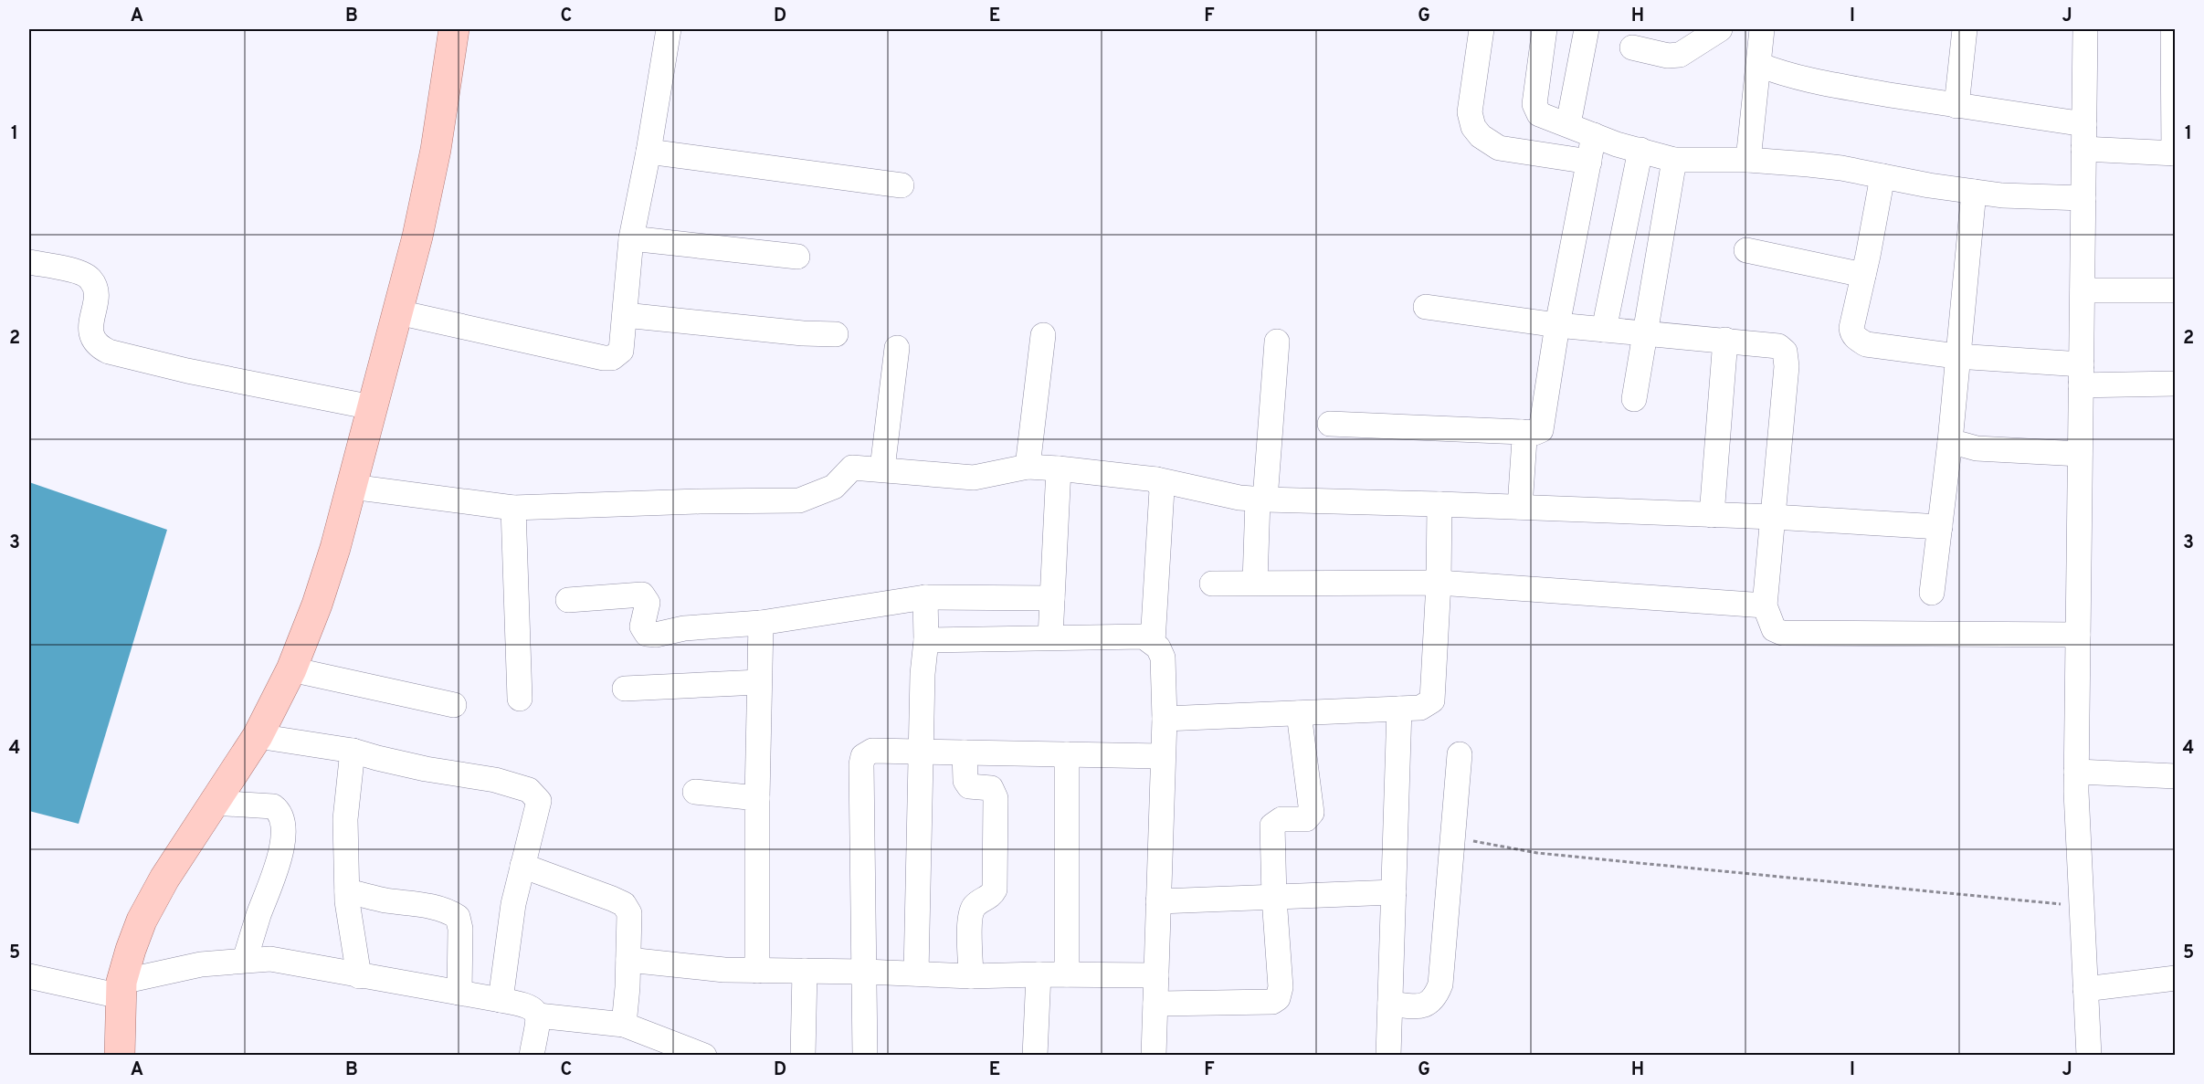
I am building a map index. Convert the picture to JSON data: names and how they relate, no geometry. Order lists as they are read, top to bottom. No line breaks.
{"grid":{"columns":["A","B","C","D","E","F","G","H","I","J"],"rows":["1","2","3","4","5"]}}
